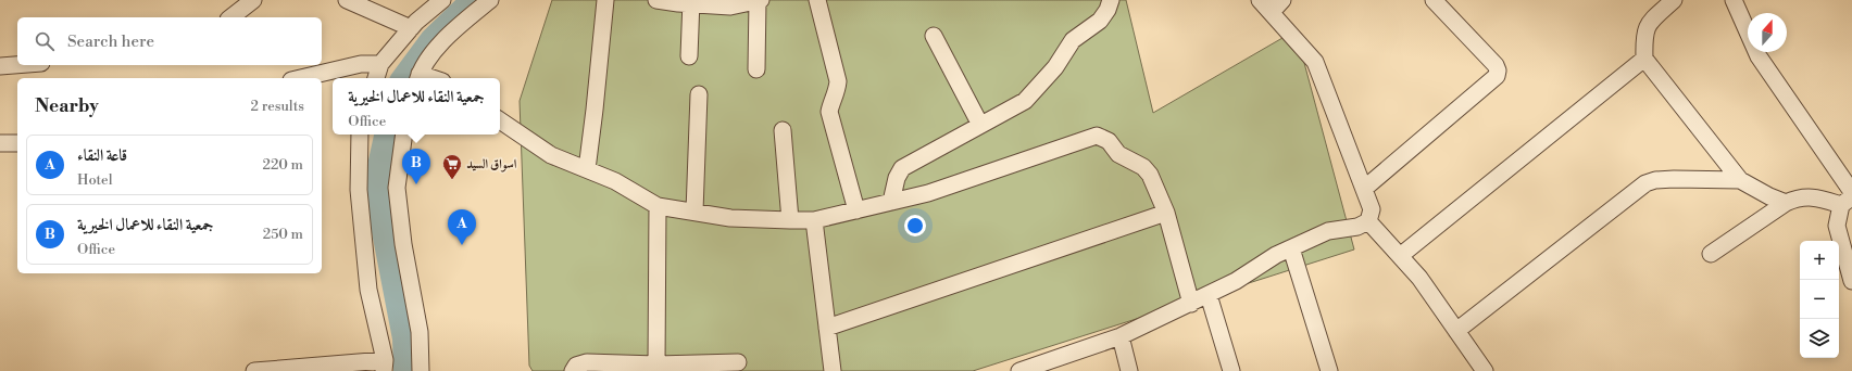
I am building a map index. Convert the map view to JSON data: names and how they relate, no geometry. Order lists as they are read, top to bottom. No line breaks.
{"places":{"supermarket":["اسواق السيد"]},"north":"top","page":{"search":"Search here","popup":["جمعية النقاء للاعمال الخيرية","Office"],"heading":["Nearby","2 results"],"list":[{"mark":"A","name":"قاعة النقاء","note":"Hotel","value":"220 m"},{"mark":"B","name":"جمعية النقاء للاعمال الخيرية","note":"Office","value":"250 m"}],"pins":["B","A"],"map_buttons":["+","−"]}}
